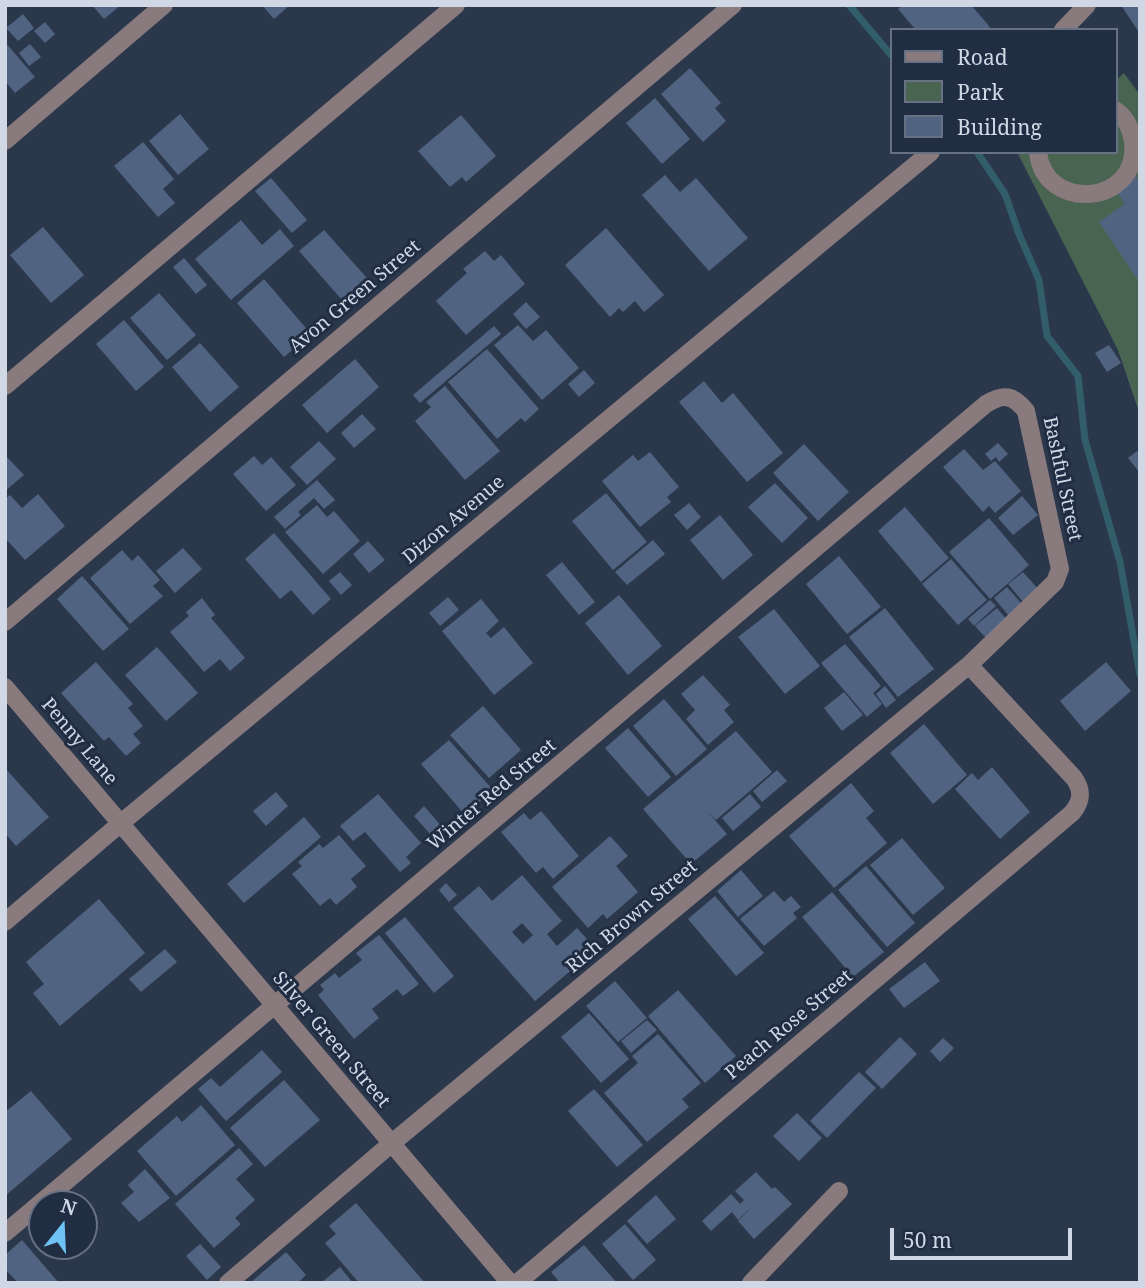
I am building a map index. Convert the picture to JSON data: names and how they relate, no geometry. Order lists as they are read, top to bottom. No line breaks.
{"streets":{"street":["Avon Green Street","Bashful Street","Dizon Avenue","Penny Lane","Winter Red Street","Rich Brown Street","Peach Rose Street","Silver Green Street"]},"crossings":[["Bashful Street","Winter Red Street"],["Bashful Street","Rich Brown Street"],["Dizon Avenue","Penny Lane"],["Dizon Avenue","Silver Green Street"],["Penny Lane","Silver Green Street"],["Winter Red Street","Silver Green Street"],["Rich Brown Street","Peach Rose Street"],["Rich Brown Street","Silver Green Street"]],"legend":["Road","Park","Building"],"scale_bar":"50 m","north":"top"}
